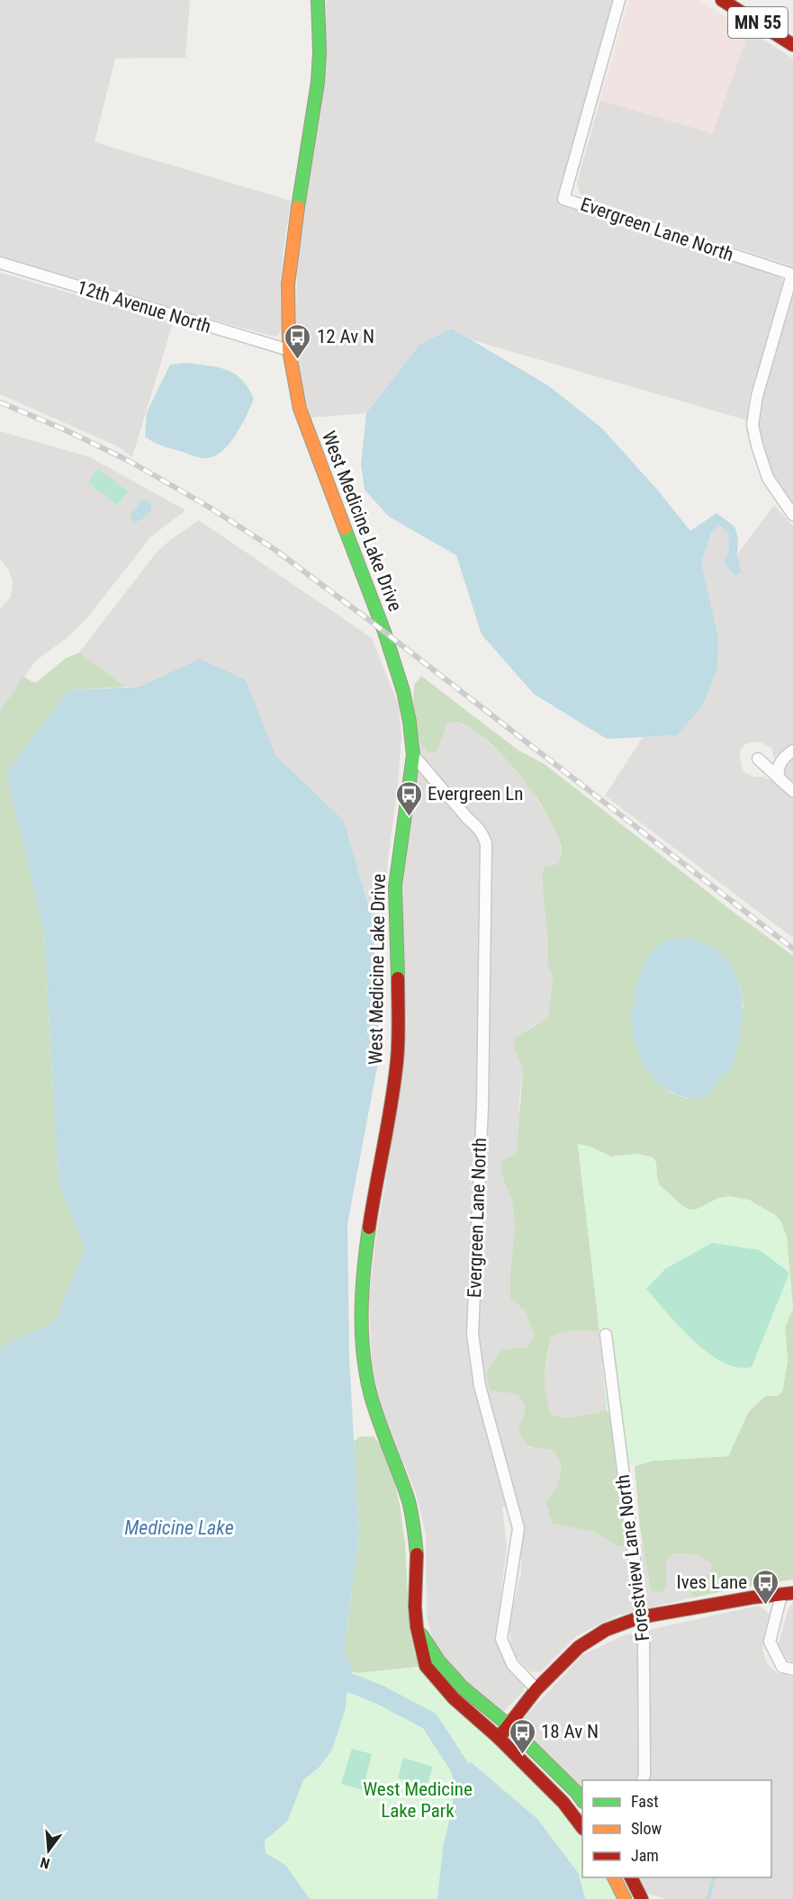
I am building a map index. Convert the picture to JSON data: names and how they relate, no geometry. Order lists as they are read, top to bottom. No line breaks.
{"streets":{"main road":["MN 55","West Medicine Lake Drive"],"street":["Evergreen Lane North","12th Avenue North","Forestview Lane North"]},"crossings":[["Evergreen Lane North","West Medicine Lake Drive"],["12th Avenue North","West Medicine Lake Drive"]],"water":["Medicine Lake"],"parks":["West Medicine Lake Park"],"places":{"bus stop":["12 Av N","Evergreen Ln","Ives Lane","18 Av N"]},"legend":["Fast","Slow","Jam"],"north":"bottom"}
